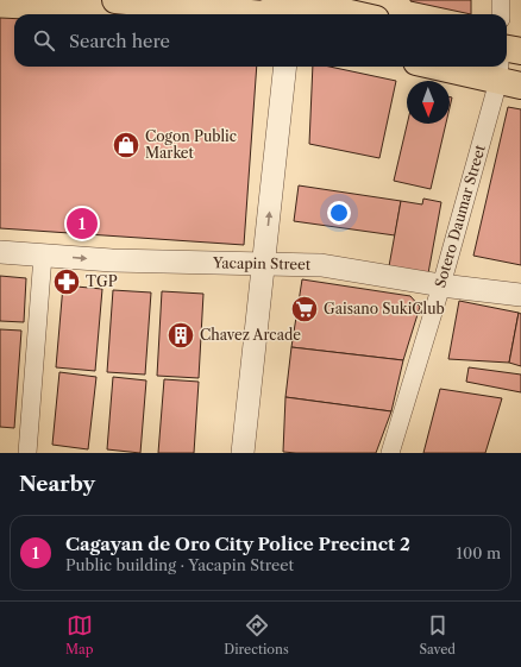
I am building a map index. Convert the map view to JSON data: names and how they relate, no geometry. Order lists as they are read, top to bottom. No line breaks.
{"streets":{"street":["Sotero Daumar Street","Yacapin Street"]},"crossings":[["Sotero Daumar Street","Yacapin Street"]],"one_way":["Yacapin Street"],"places":{"shop":["Cogon Public Market"],"pharmacy":["TGP"],"supermarket":["Gaisano SukiClub"],"building":["Chavez Arcade"]},"north":"bottom","page":{"search":"Search here","pins":"1","heading":"Nearby","list":[{"mark":"1","name":"Cagayan de Oro City Police Precinct 2","note":"Public building · Yacapin Street","value":"100 m"}],"nav":["Map","Directions","Saved"]}}
